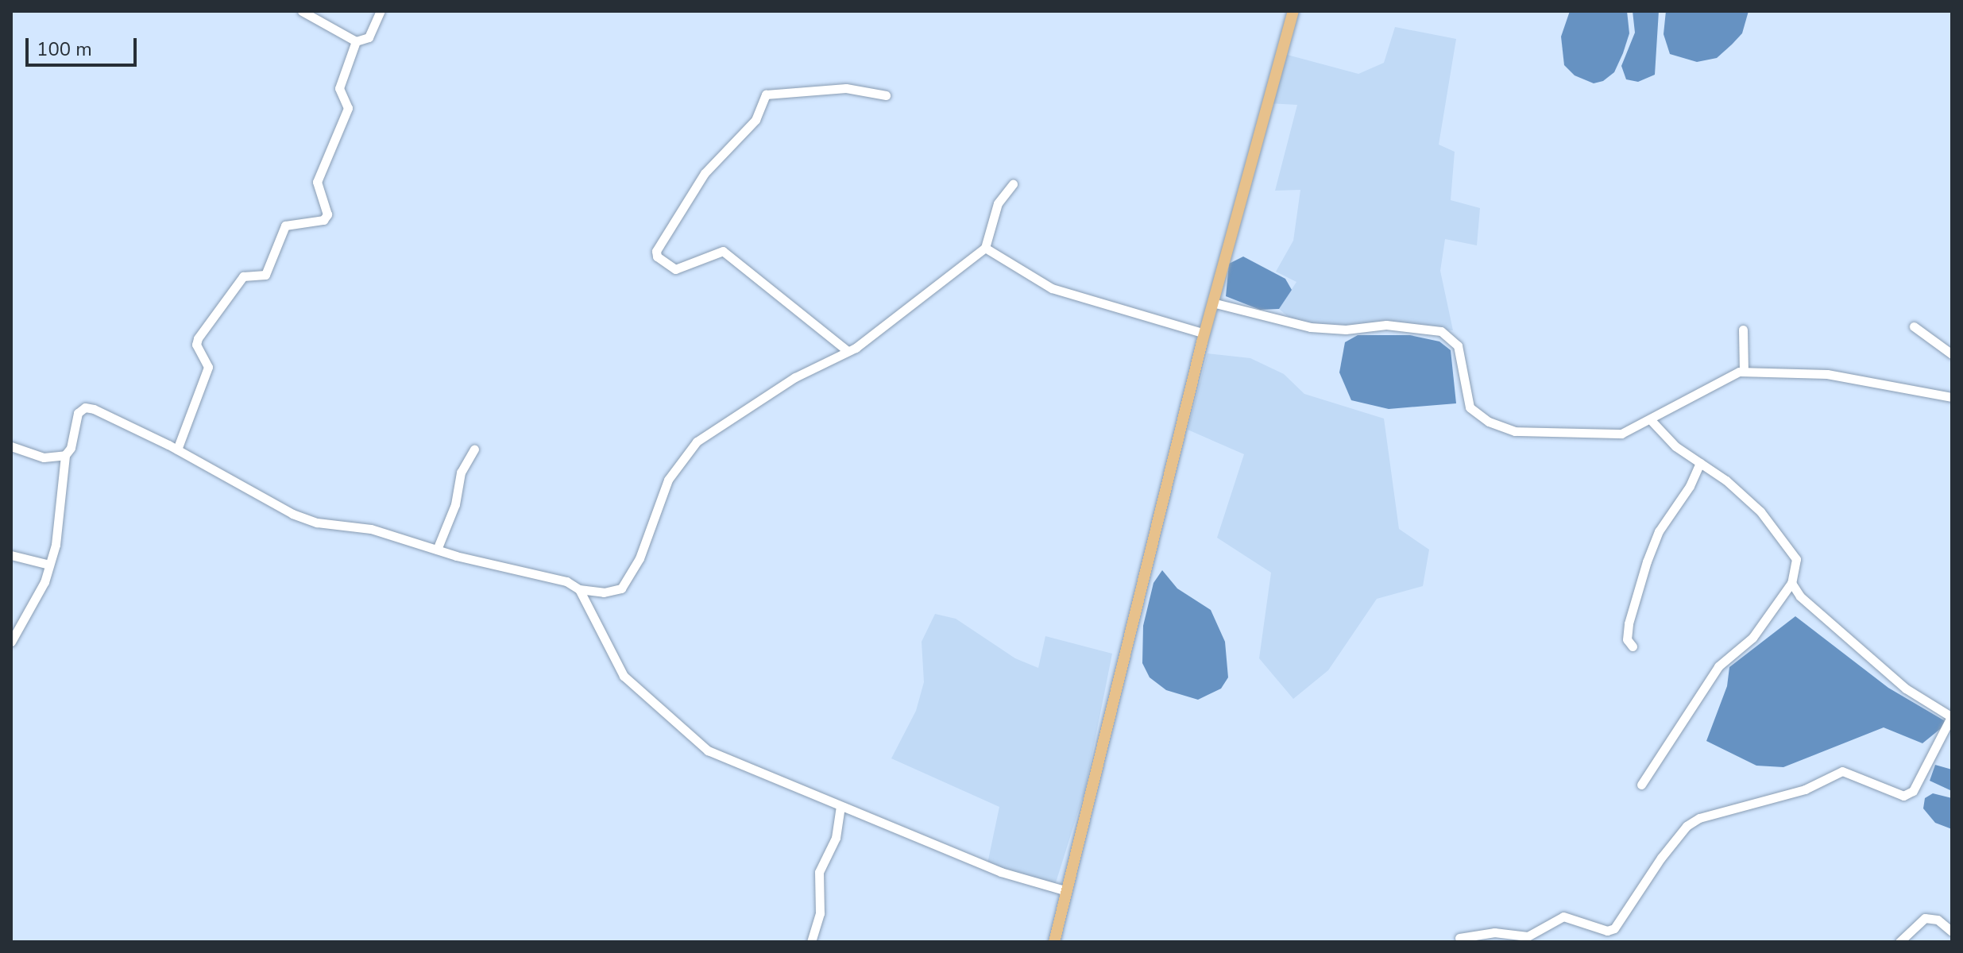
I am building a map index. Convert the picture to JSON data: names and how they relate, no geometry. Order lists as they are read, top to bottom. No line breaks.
{"scale_bar":"100 m"}
